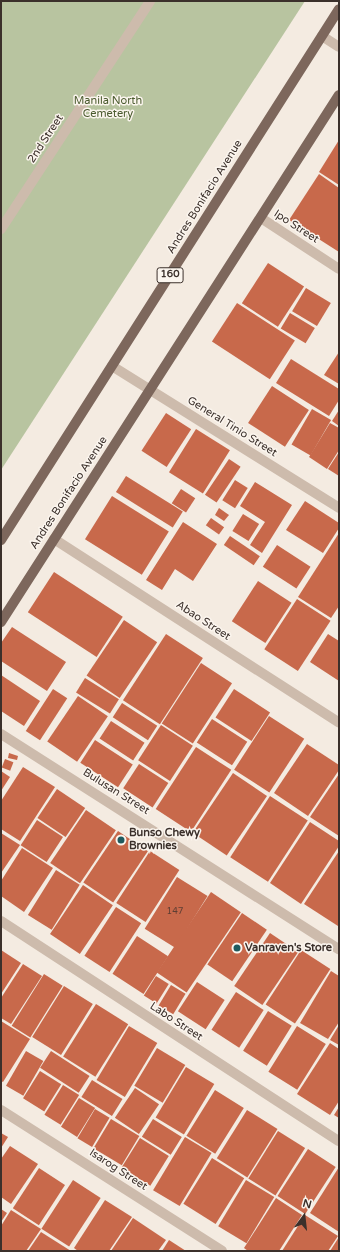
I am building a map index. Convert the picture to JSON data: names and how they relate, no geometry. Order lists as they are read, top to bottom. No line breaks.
{"streets":{"main road":["Andres Bonifacio Avenue","160"],"street":["2nd Street","Ipo Street","General Tinio Street","Abao Street","Bulusan Street","Labo Street","Isarog Street"]},"crossings":[["Andres Bonifacio Avenue","Ipo Street"],["Andres Bonifacio Avenue","General Tinio Street"],["Andres Bonifacio Avenue","Abao Street"]],"parks":["Manila North Cemetery"],"places":["Bunso Chewy Brownies","Vanraven's Store"],"house_numbers":["147"],"north":"top"}
